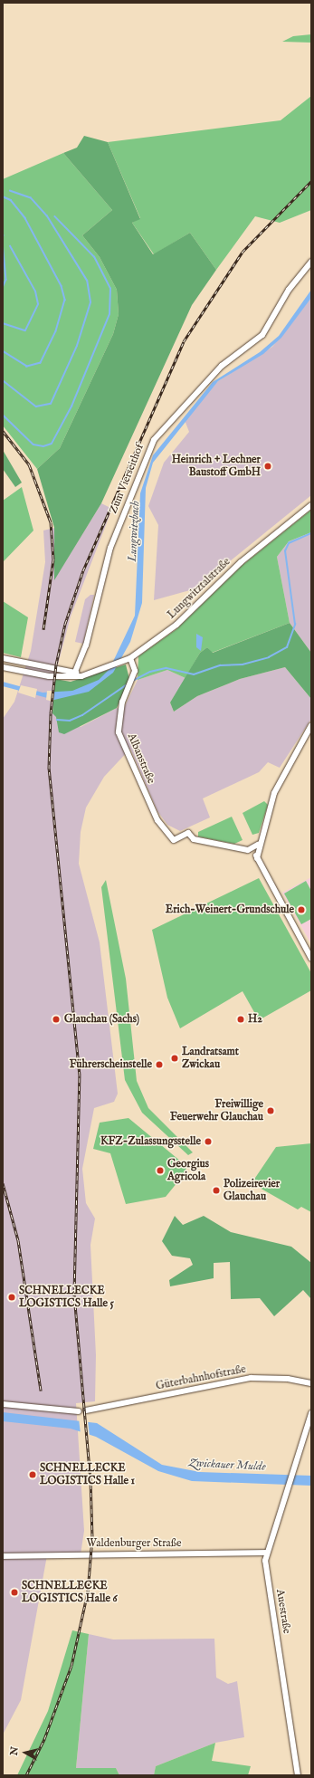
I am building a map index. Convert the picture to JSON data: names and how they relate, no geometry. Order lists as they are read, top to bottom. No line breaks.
{"streets":{"street":["Zum Vierseithof","Lungwitztalstraße","Albanstraße","Güterbahnhofstraße","Waldenburger Straße","Auestraße"]},"crossings":[["Zum Vierseithof","Lungwitztalstraße"],["Lungwitztalstraße","Albanstraße"],["Waldenburger Straße","Auestraße"]],"water":["Lungwitzbach","Zwickauer Mulde"],"places":["Heinrich + Lechner Baustoff GmbH","Erich-Weinert-Grundschule","Glauchau (Sachs)","H2","Landratsamt Zwickau","Führerscheinstelle","Freiwillige Feuerwehr Glauchau","KFZ-Zulassungsstelle","Georgius Agricola","Polizeirevier Glauchau","SCHNELLECKE LOGISTICS Halle 5","SCHNELLECKE LOGISTICS Halle 1","SCHNELLECKE LOGISTICS Halle 6"],"north":"left"}
